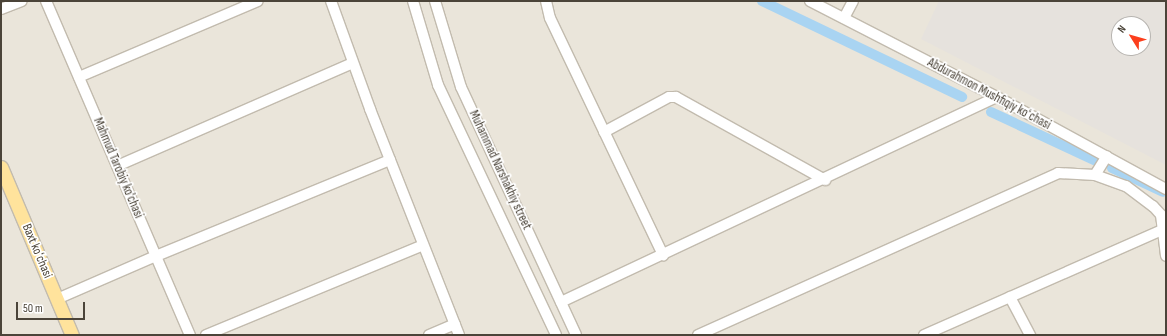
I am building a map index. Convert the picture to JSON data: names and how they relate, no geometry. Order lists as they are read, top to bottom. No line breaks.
{"streets":{"main road":["Baxt koʻchasi"],"street":["Abdurahmon Mushfiqiy koʻchasi","Mahmud Tarobiy ko'chasi","Muhammad Narshakhiy street"]},"scale_bar":"50 m","north":"top left"}
